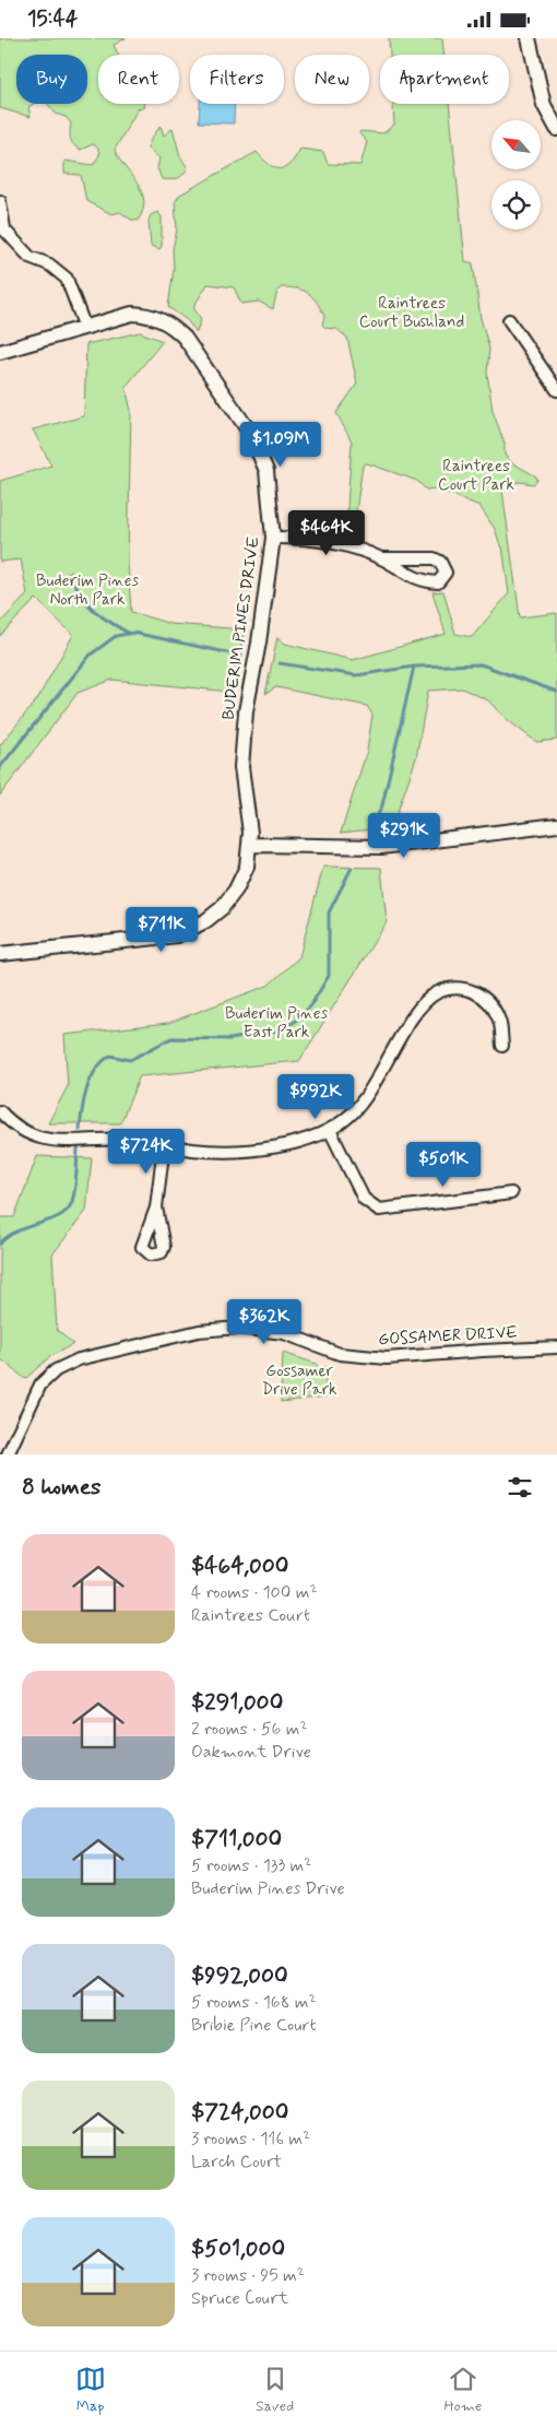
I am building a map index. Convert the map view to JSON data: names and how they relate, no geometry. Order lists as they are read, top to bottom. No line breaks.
{"streets":{"street":["BUDERIM PINES DRIVE","GOSSAMER DRIVE"]},"parks":["Raintrees Court Bushland","Raintrees Court Park","Buderim Pines North Park","Buderim Pines East Park","Gossamer Drive Park"],"north":"top left","page":{"status":"15:44","chip":["Buy","Rent","Filters","New","Apartment"],"price":["$1.09M","$464K","$291K","$711K","$992K","$724K","$501K","$362K"],"heading":"8 homes","list":[{"name":"$464,000","note":"4 rooms · 100 m² · Raintrees Court"},{"name":"$291,000","note":"2 rooms · 56 m² · Oakmont Drive"},{"name":"$711,000","note":"5 rooms · 133 m² · Buderim Pines Drive"},{"name":"$992,000","note":"5 rooms · 168 m² · Bribie Pine Court"},{"name":"$724,000","note":"3 rooms · 116 m² · Larch Court"},{"name":"$501,000","note":"3 rooms · 95 m² · Spruce Court"}],"tabs":["Map","Saved","Home"]}}
